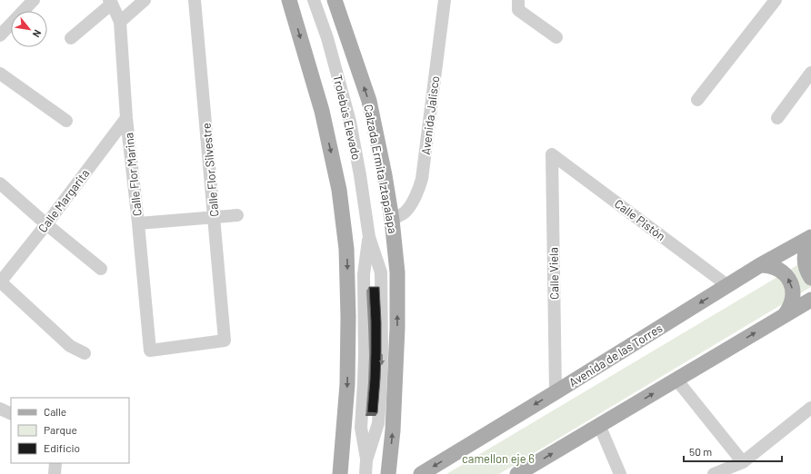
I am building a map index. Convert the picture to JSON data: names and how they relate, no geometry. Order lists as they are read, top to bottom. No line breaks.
{"streets":{"main road":["Calzada Ermita Iztapalapa","Avenida de las Torres"],"street":["Avenida Jalisco","Trolebús Elevado","Calle Flor Silvestre","Calle Flor Marina","Calle Margarita","Calle Pistón","Calle Viela"]},"crossings":[["Avenida Jalisco","Calzada Ermita Iztapalapa"],["Calle Flor Silvestre","Calle Flor Marina"],["Calle Flor Marina","Calle Margarita"],["Calle Pistón","Calle Viela"],["Calle Pistón","Avenida de las Torres"],["Calle Viela","Avenida de las Torres"]],"parks":["camellon eje 6"],"legend":["Calle","Parque","Edificio"],"scale_bar":"50 m","north":"bottom right"}
